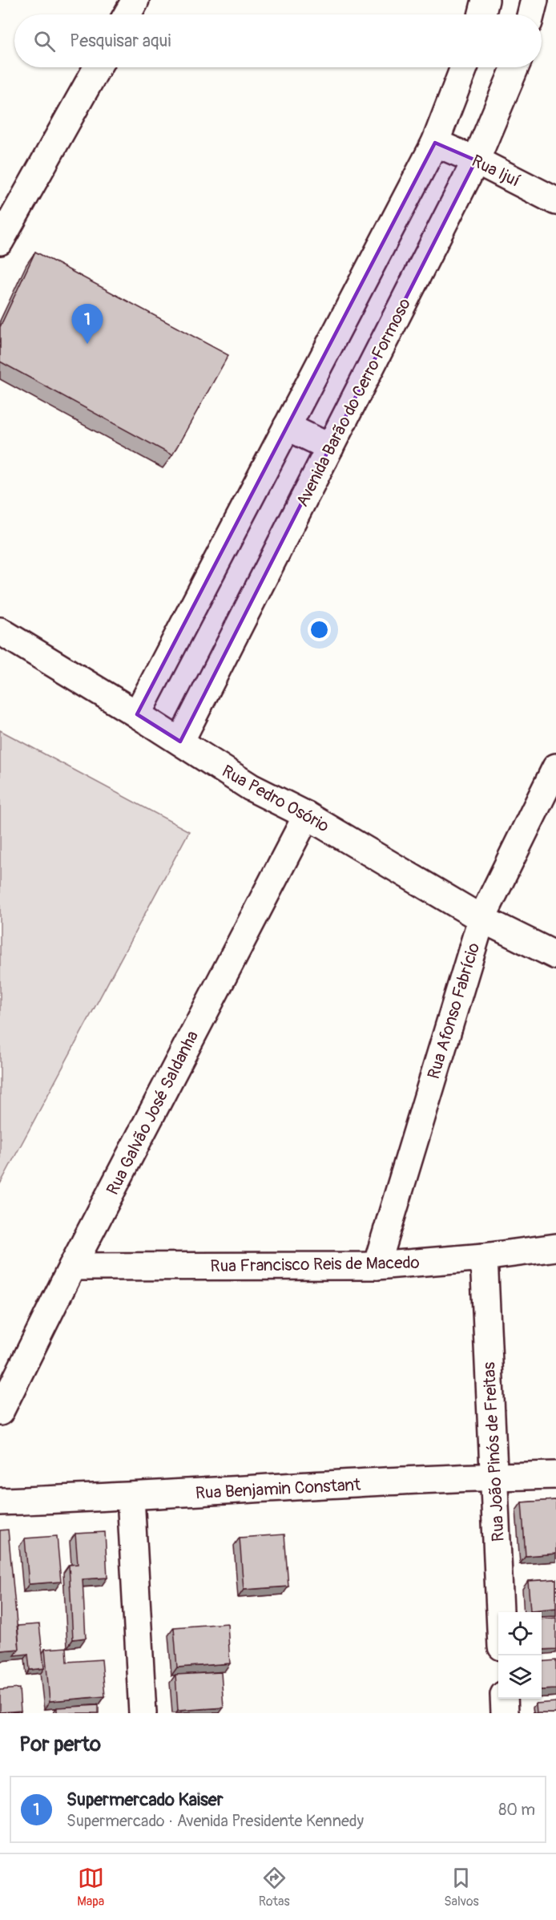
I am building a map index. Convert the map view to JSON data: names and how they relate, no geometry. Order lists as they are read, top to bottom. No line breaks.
{"streets":{"street":["Rua Ijuí","Avenida Barão do Cerro Formoso","Rua Pedro Osório","Rua Afonso Fabrício","Rua Galvão José Saldanha","Rua Francisco Reis de Macedo","Rua João Pinós de Freitas","Rua Benjamin Constant"]},"crossings":[["Rua Ijuí","Avenida Barão do Cerro Formoso"],["Avenida Barão do Cerro Formoso","Rua Pedro Osório"],["Rua Pedro Osório","Rua Afonso Fabrício"],["Rua Pedro Osório","Rua Galvão José Saldanha"],["Rua Afonso Fabrício","Rua Francisco Reis de Macedo"],["Rua Galvão José Saldanha","Rua Francisco Reis de Macedo"],["Rua Francisco Reis de Macedo","Rua João Pinós de Freitas"],["Rua João Pinós de Freitas","Rua Benjamin Constant"]],"page":{"search":"Pesquisar aqui","pins":"1","heading":"Por perto","list":[{"mark":"1","name":"Supermercado Kaiser","note":"Supermercado · Avenida Presidente Kennedy","value":"80 m"}],"nav":["Mapa","Rotas","Salvos"]}}
